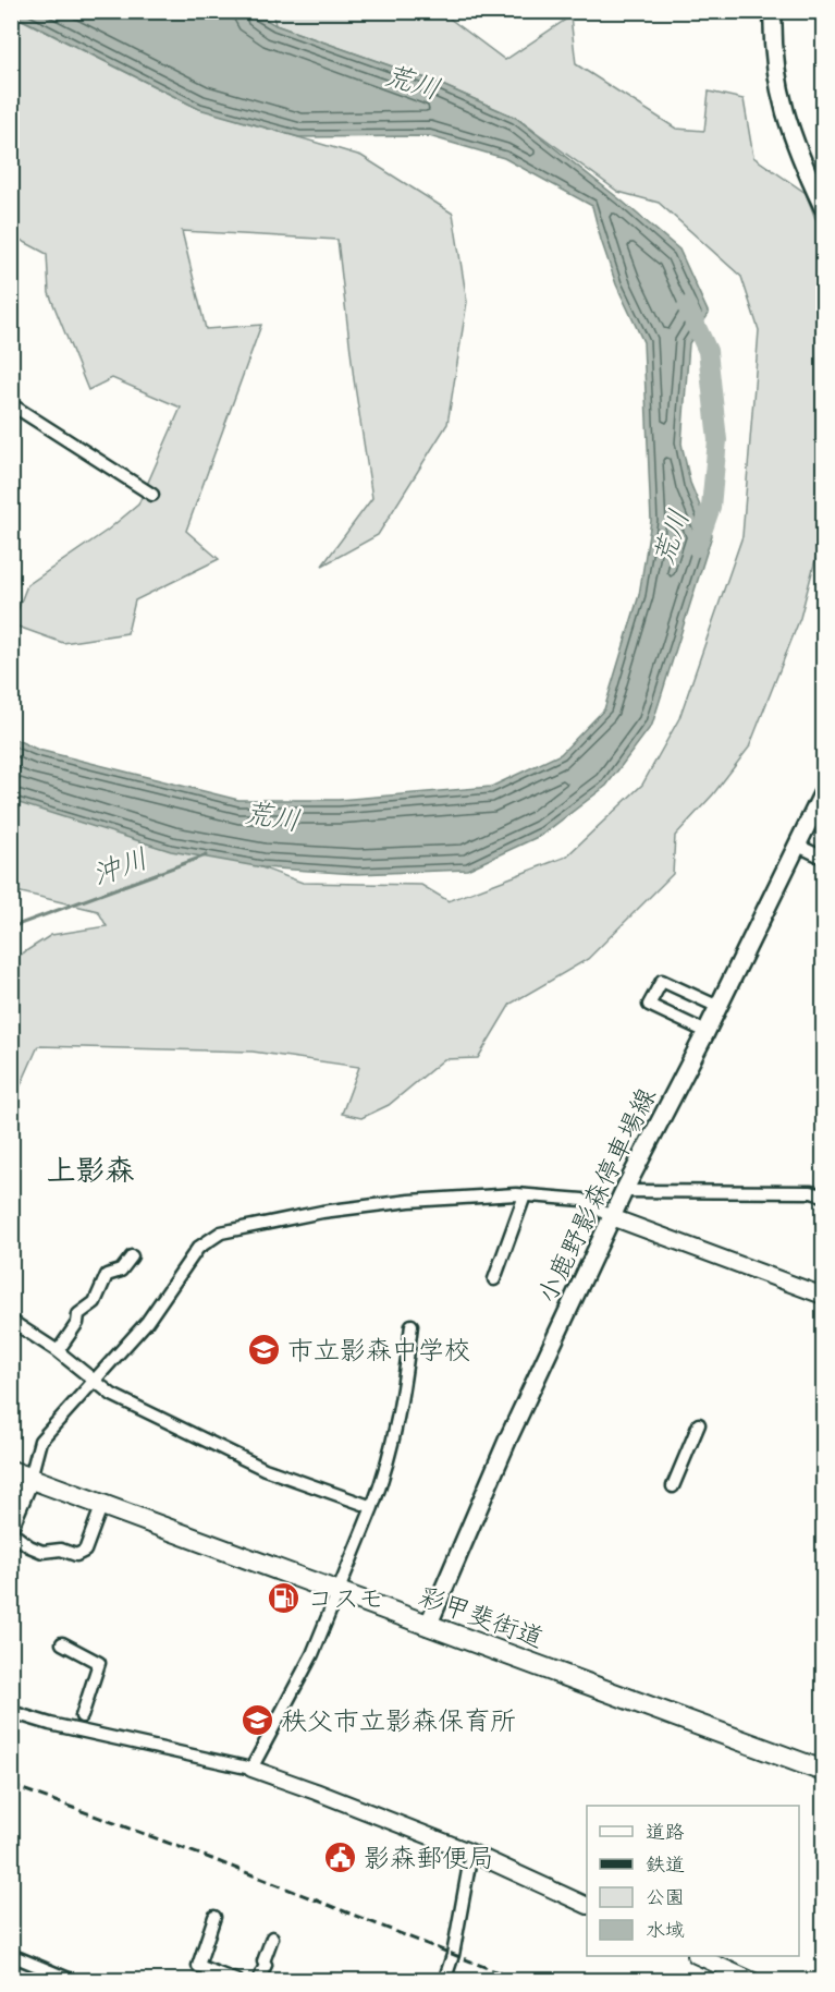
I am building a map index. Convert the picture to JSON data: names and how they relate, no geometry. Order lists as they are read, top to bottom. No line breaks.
{"streets":{"highway":["彩甲斐街道"],"main road":["小鹿野影森停車場線"]},"crossings":[["小鹿野影森停車場線","彩甲斐街道"]],"districts":["上影森"],"water":["荒川","沖川"],"places":{"school or university":["市立影森中学校","秩父市立影森保育所"],"fuel station":["コスモ"],"public building":["影森郵便局"]},"legend":["道路","鉄道","公園","水域"]}
